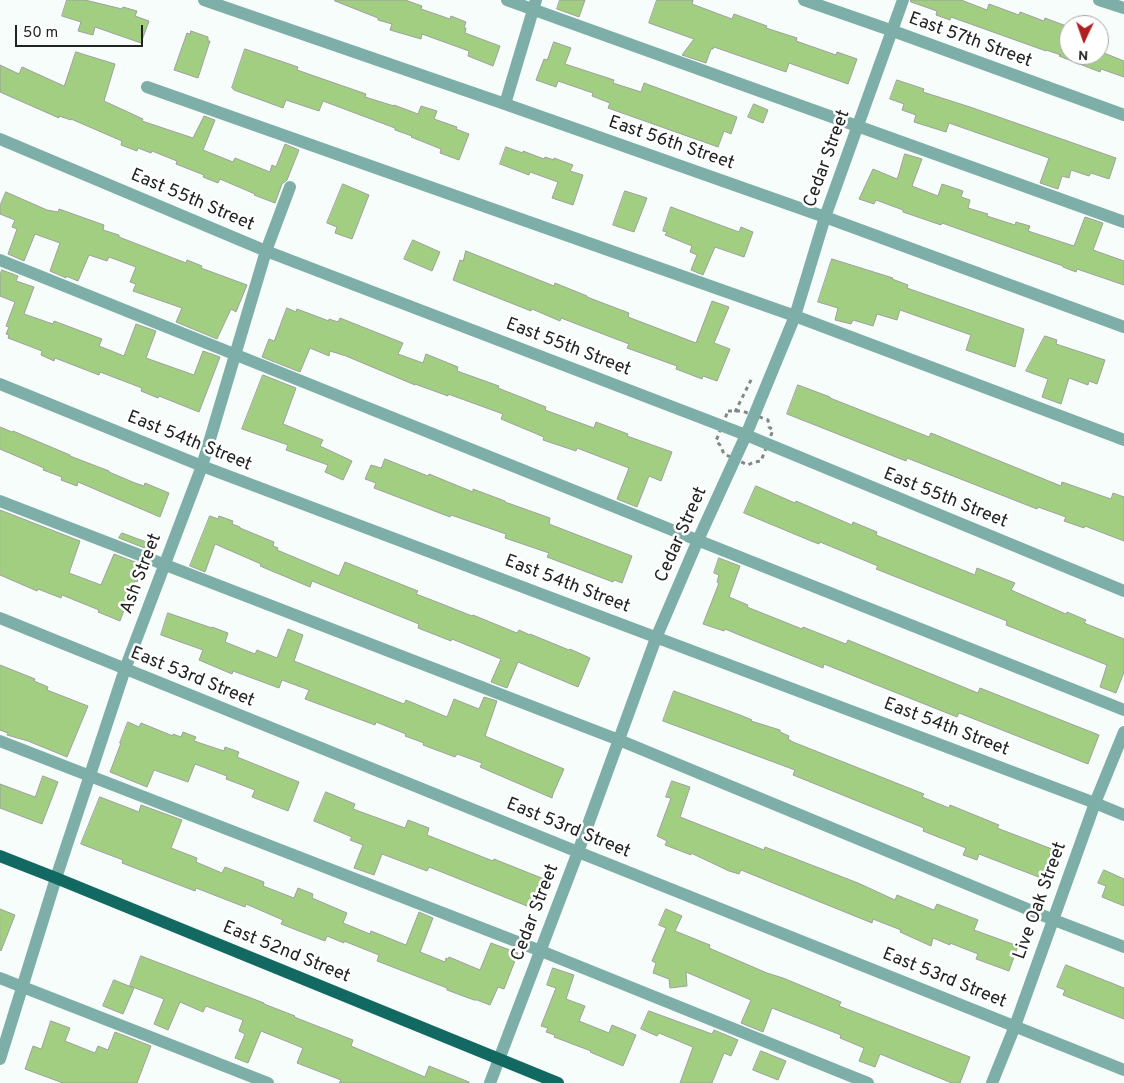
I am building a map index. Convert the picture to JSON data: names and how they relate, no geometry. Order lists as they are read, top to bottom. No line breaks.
{"streets":{"main road":["East 52nd Street"],"street":["East 57th Street","East 56th Street","Cedar Street","East 55th Street","East 54th Street","Ash Street","East 53rd Street","Live Oak Street"]},"crossings":[["East 57th Street","Cedar Street"],["East 56th Street","Cedar Street"],["Cedar Street","East 55th Street"],["Cedar Street","East 54th Street"],["Cedar Street","East 53rd Street"],["Cedar Street","East 52nd Street"],["East 55th Street","Ash Street"],["East 54th Street","Ash Street"],["East 54th Street","Live Oak Street"],["Ash Street","East 53rd Street"],["Ash Street","East 52nd Street"],["East 53rd Street","Live Oak Street"]],"scale_bar":"50 m","north":"bottom"}
